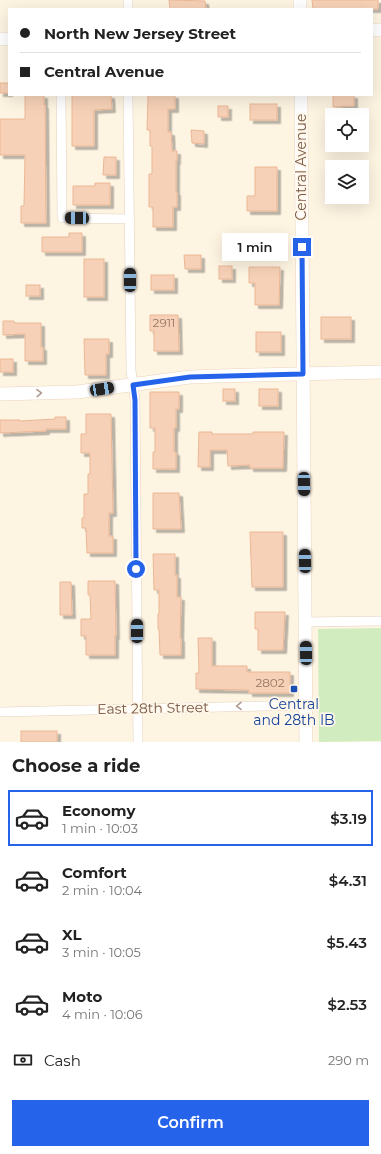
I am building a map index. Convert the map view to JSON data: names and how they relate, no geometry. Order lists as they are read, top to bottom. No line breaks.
{"streets":{"main road":["Central Avenue"],"street":["East 28th Street"]},"crossings":[["Central Avenue","East 28th Street"]],"one_way":["East 28th Street"],"places":{"transit":["Central and 28th IB"]},"house_numbers":["2911","2802"],"page":{"banner":["North New Jersey Street","Central Avenue"],"bubble":"1 min","heading":"Choose a ride","list":[{"name":"Economy","note":"1 min · 10:03","value":"$3.19"},{"name":"Comfort","note":"2 min · 10:04","value":"$4.31"},{"name":"XL","note":"3 min · 10:05","value":"$5.43"},{"name":"Moto","note":"4 min · 10:06","value":"$2.53"}],"pay":["Cash","290 m"],"buttons":"Confirm"}}
